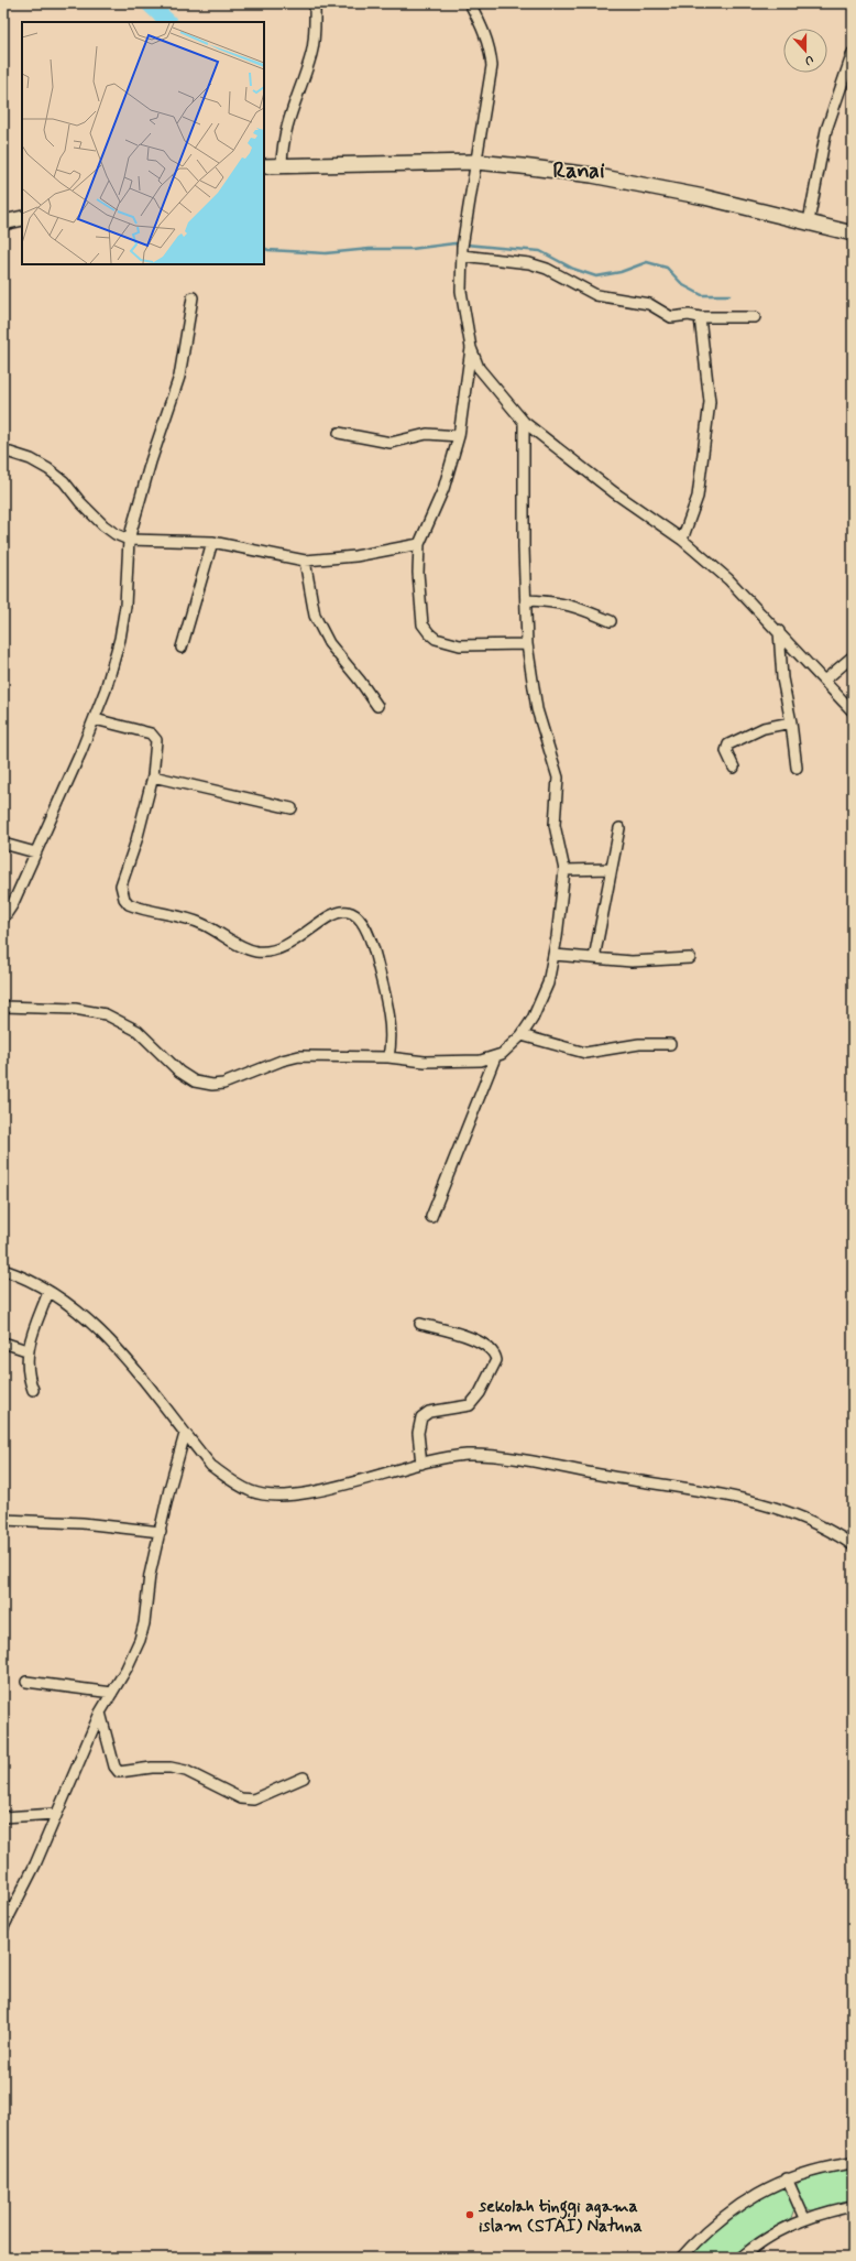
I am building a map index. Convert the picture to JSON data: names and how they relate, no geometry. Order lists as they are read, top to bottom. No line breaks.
{"districts":["Ranai"],"places":["sekolah tinggi agama islam (STAI) Natuna"],"north":"bottom"}
